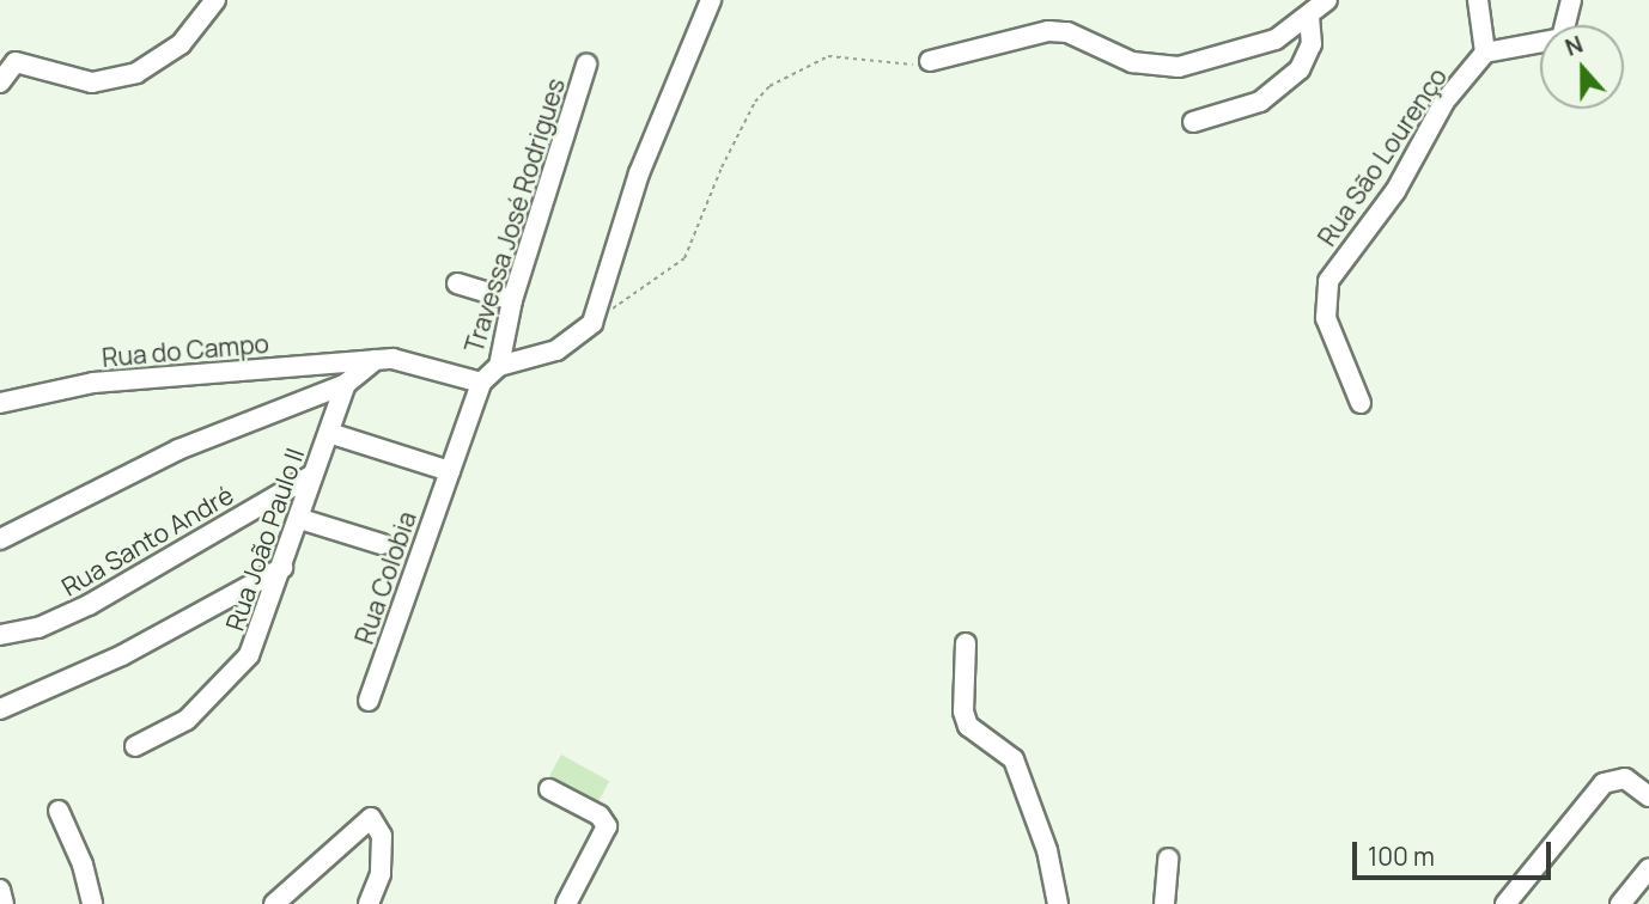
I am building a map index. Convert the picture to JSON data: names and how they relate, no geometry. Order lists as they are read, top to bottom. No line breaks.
{"streets":{"street":["Rua São Lourenço","Travessa José Rodrigues","Rua do Campo","Rua João Paulo II","Rua Santo André","Rua Colobia"]},"crossings":[["Travessa José Rodrigues","Rua do Campo"],["Travessa José Rodrigues","Rua Colobia"],["Rua João Paulo II","Rua Santo André"]],"scale_bar":"100 m","north":"top"}
